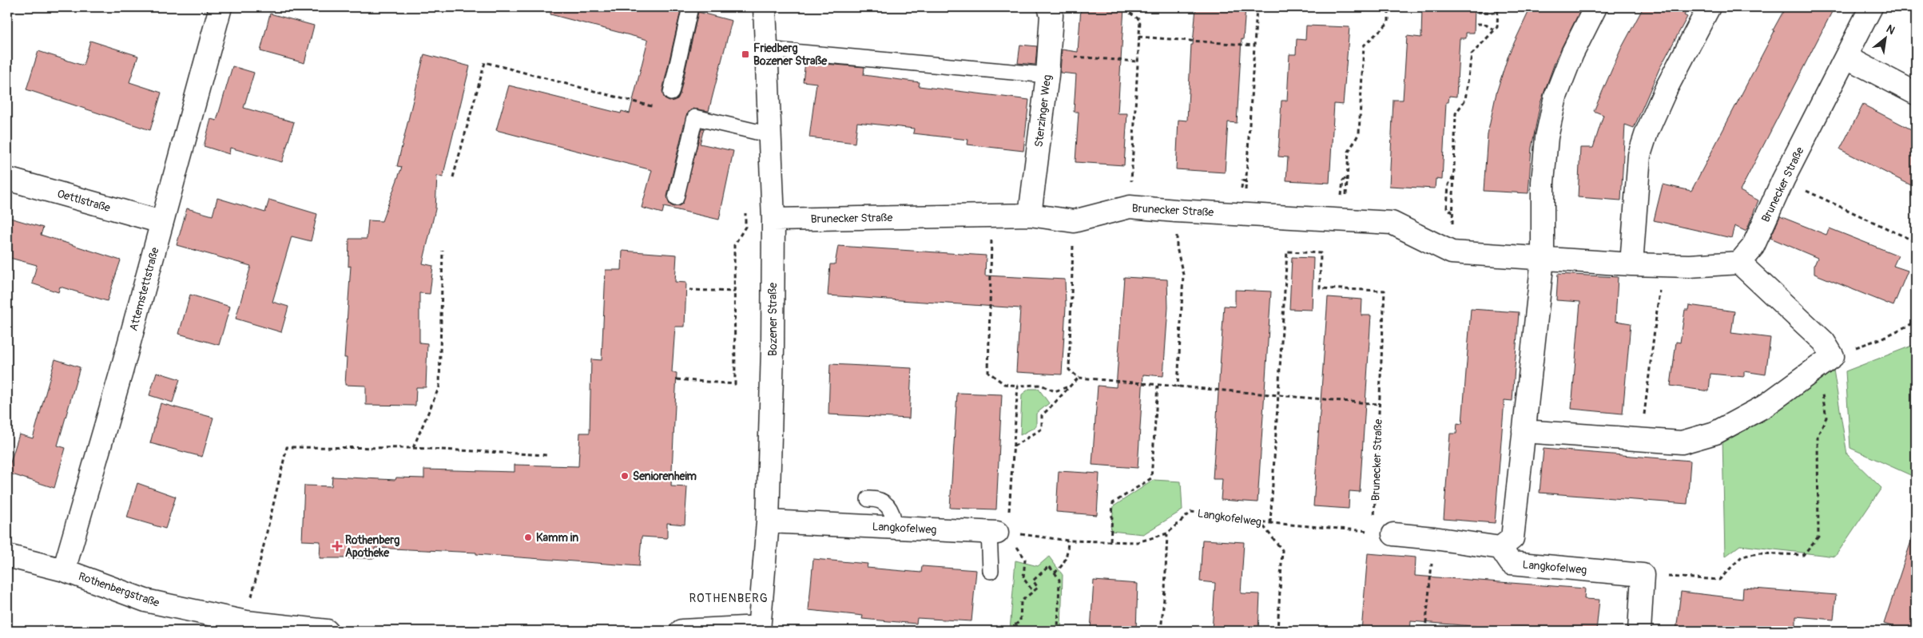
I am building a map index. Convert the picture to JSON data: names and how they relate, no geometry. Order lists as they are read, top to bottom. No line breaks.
{"streets":{"street":["Sterzinger Weg","Brunecker Straße","Oettlstraße","Attemstettstraße","Bozener Straße","Langkofelweg","Rothenbergstraße"]},"crossings":[["Sterzinger Weg","Brunecker Straße"],["Brunecker Straße","Bozener Straße"],["Brunecker Straße","Langkofelweg"],["Oettlstraße","Attemstettstraße"],["Attemstettstraße","Rothenbergstraße"],["Bozener Straße","Langkofelweg"]],"districts":["ROTHENBERG"],"places":{"transit":["Friedberg Bozener Straße"],"other":["Seniorenheim","Kamm in"],"health":["Rothenberg Apotheke"]},"north":"top right"}
